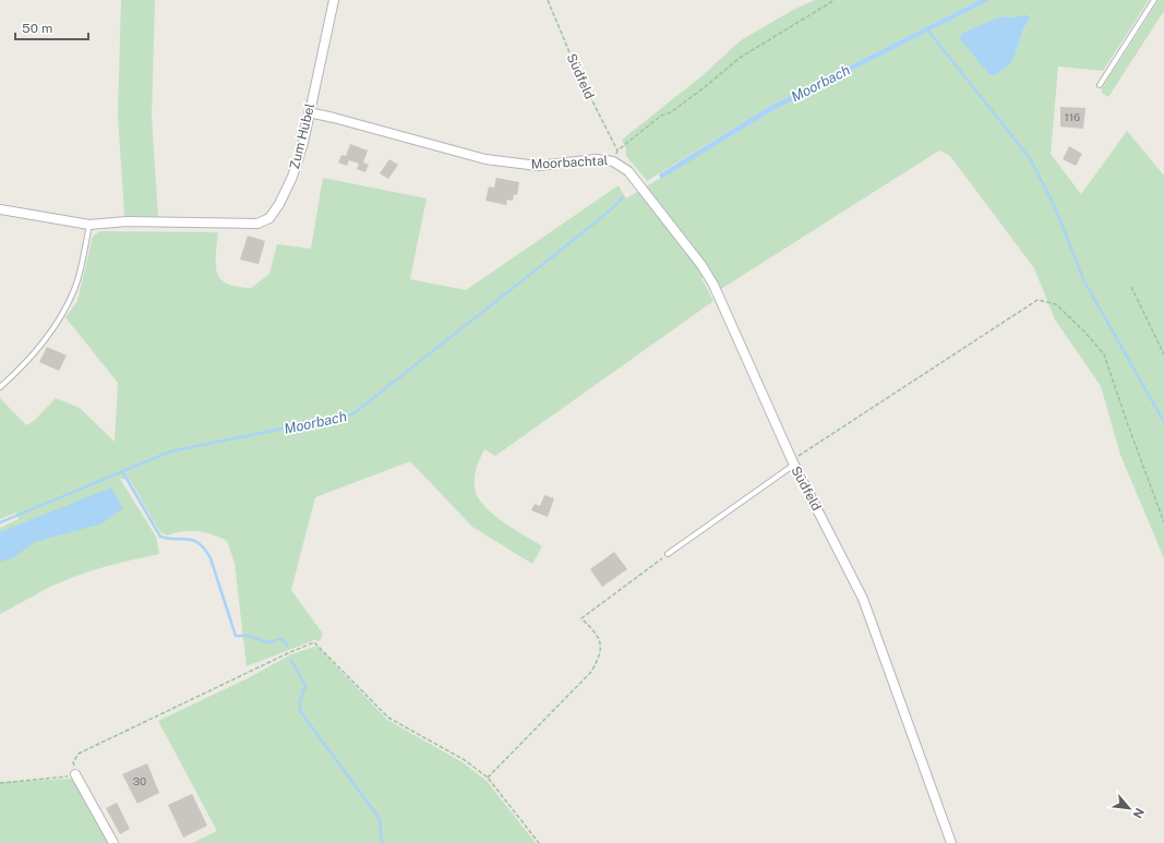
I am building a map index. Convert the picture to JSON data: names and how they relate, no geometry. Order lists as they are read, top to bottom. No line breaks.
{"streets":{"street":["Südfeld","Zum Hübel","Moorbachtal"]},"crossings":[["Südfeld","Moorbachtal"],["Zum Hübel","Moorbachtal"]],"water":["Moorbach"],"house_numbers":["116","30"],"scale_bar":"50 m","north":"bottom right"}
